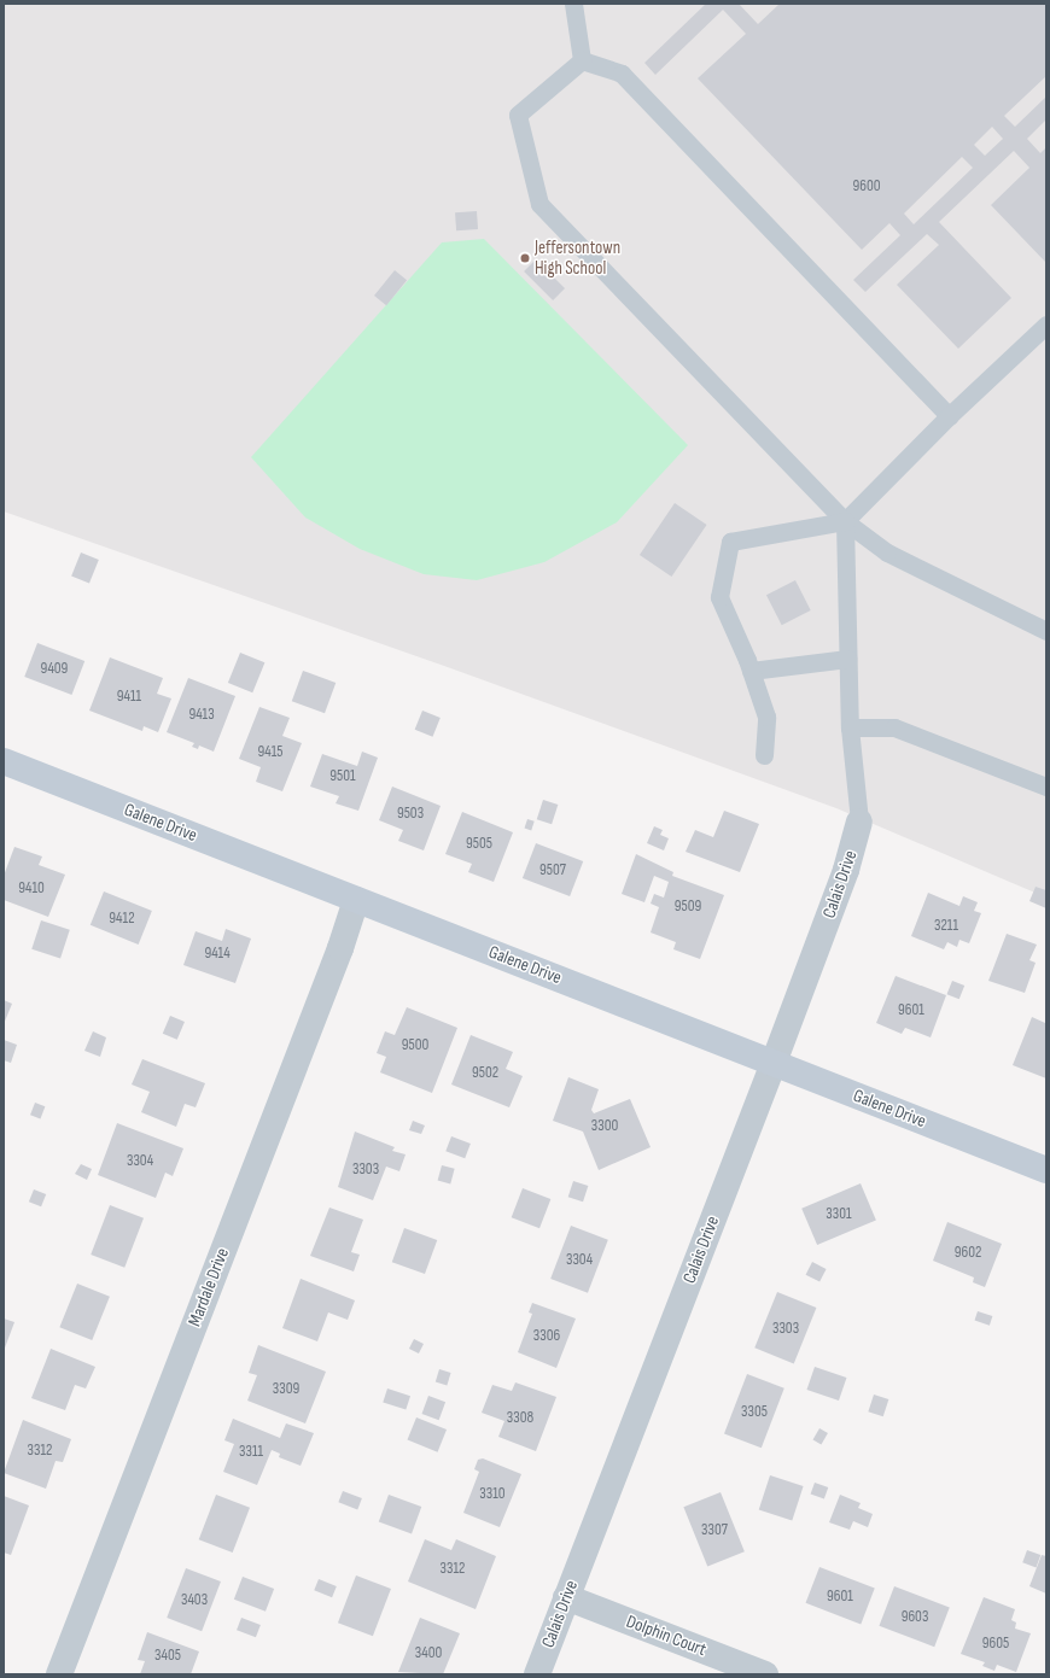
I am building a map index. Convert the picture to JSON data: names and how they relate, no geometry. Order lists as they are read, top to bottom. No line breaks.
{"streets":{"street":["Galene Drive","Calais Drive","Mardale Drive","Dolphin Court"]},"crossings":[["Galene Drive","Calais Drive"],["Galene Drive","Mardale Drive"],["Calais Drive","Dolphin Court"]],"places":["Jeffersontown High School"],"house_numbers":["9600","9409","9411","9413","9415","9501","9503","9505","9507","9410","9509","9412","3211","9414","9601","9500","9502","3300","3304","3303","3301","9602","3304","3303","3306","3309","3305","3308","3312","3311","3310","3307","3312","9601","3403","9603","9605","3400","3405"]}
